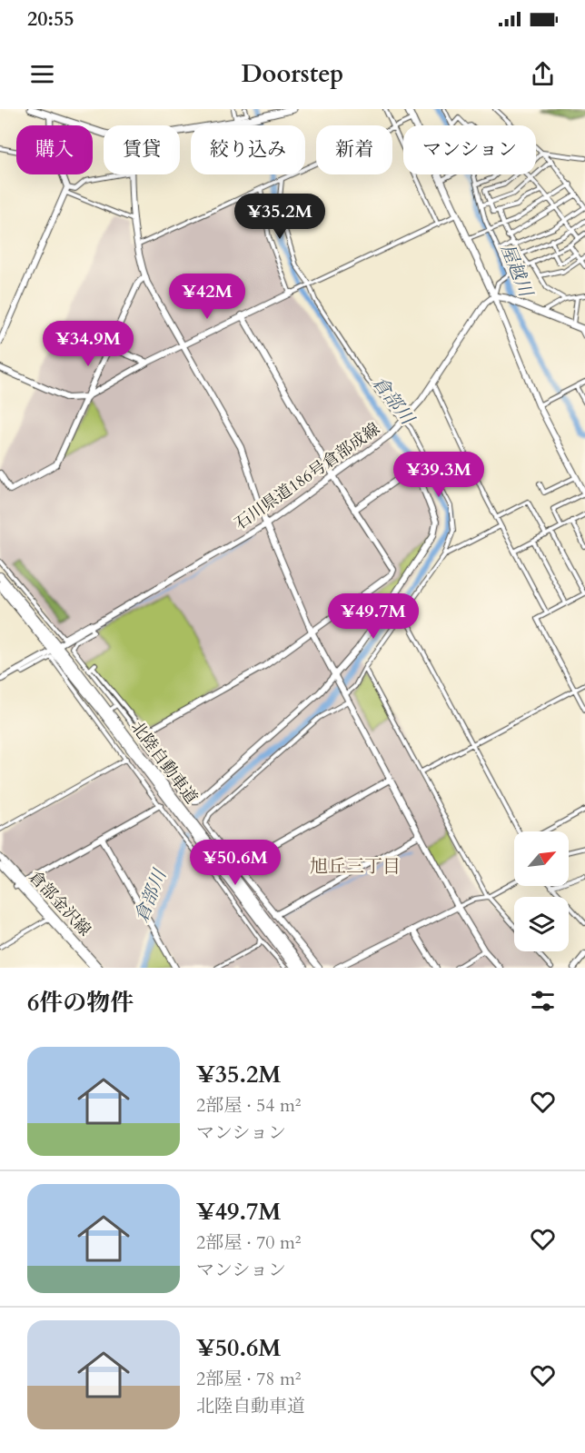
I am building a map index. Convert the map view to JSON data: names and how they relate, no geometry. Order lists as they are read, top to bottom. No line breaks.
{"streets":{"highway":["北陸自動車道"],"street":["石川県道186号倉部成線","倉部金沢線"]},"districts":["旭丘三丁目"],"water":["屋越川","倉部川"],"north":"top right","page":{"status":"20:55","header":"Doorstep","chip":["購入","賃貸","絞り込み","新着","マンション"],"price":["¥35.2M","¥42M","¥34.9M","¥39.3M","¥49.7M","¥50.6M"],"heading":"6件の物件","list":[{"name":"¥35.2M","note":"2部屋 · 54 m² · マンション"},{"name":"¥49.7M","note":"2部屋 · 70 m² · マンション"},{"name":"¥50.6M","note":"2部屋 · 78 m² · 北陸自動車道"}]}}
